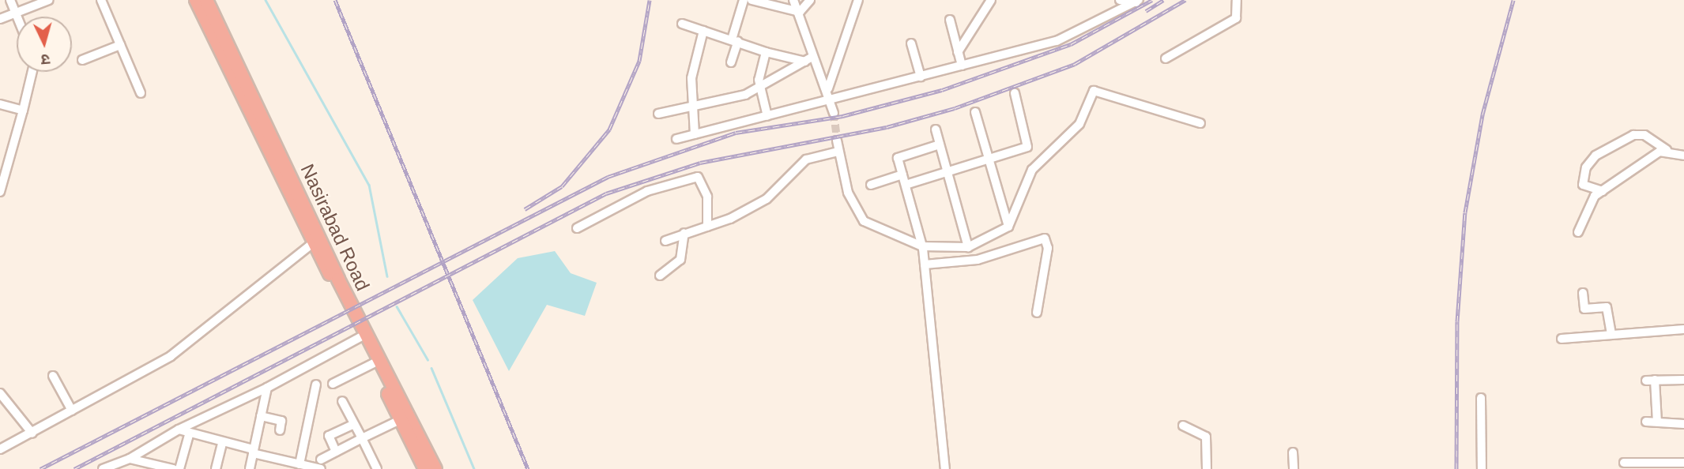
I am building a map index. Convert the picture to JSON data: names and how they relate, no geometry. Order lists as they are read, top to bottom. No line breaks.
{"streets":{"highway":["Nasirabad Road"]},"north":"bottom"}
